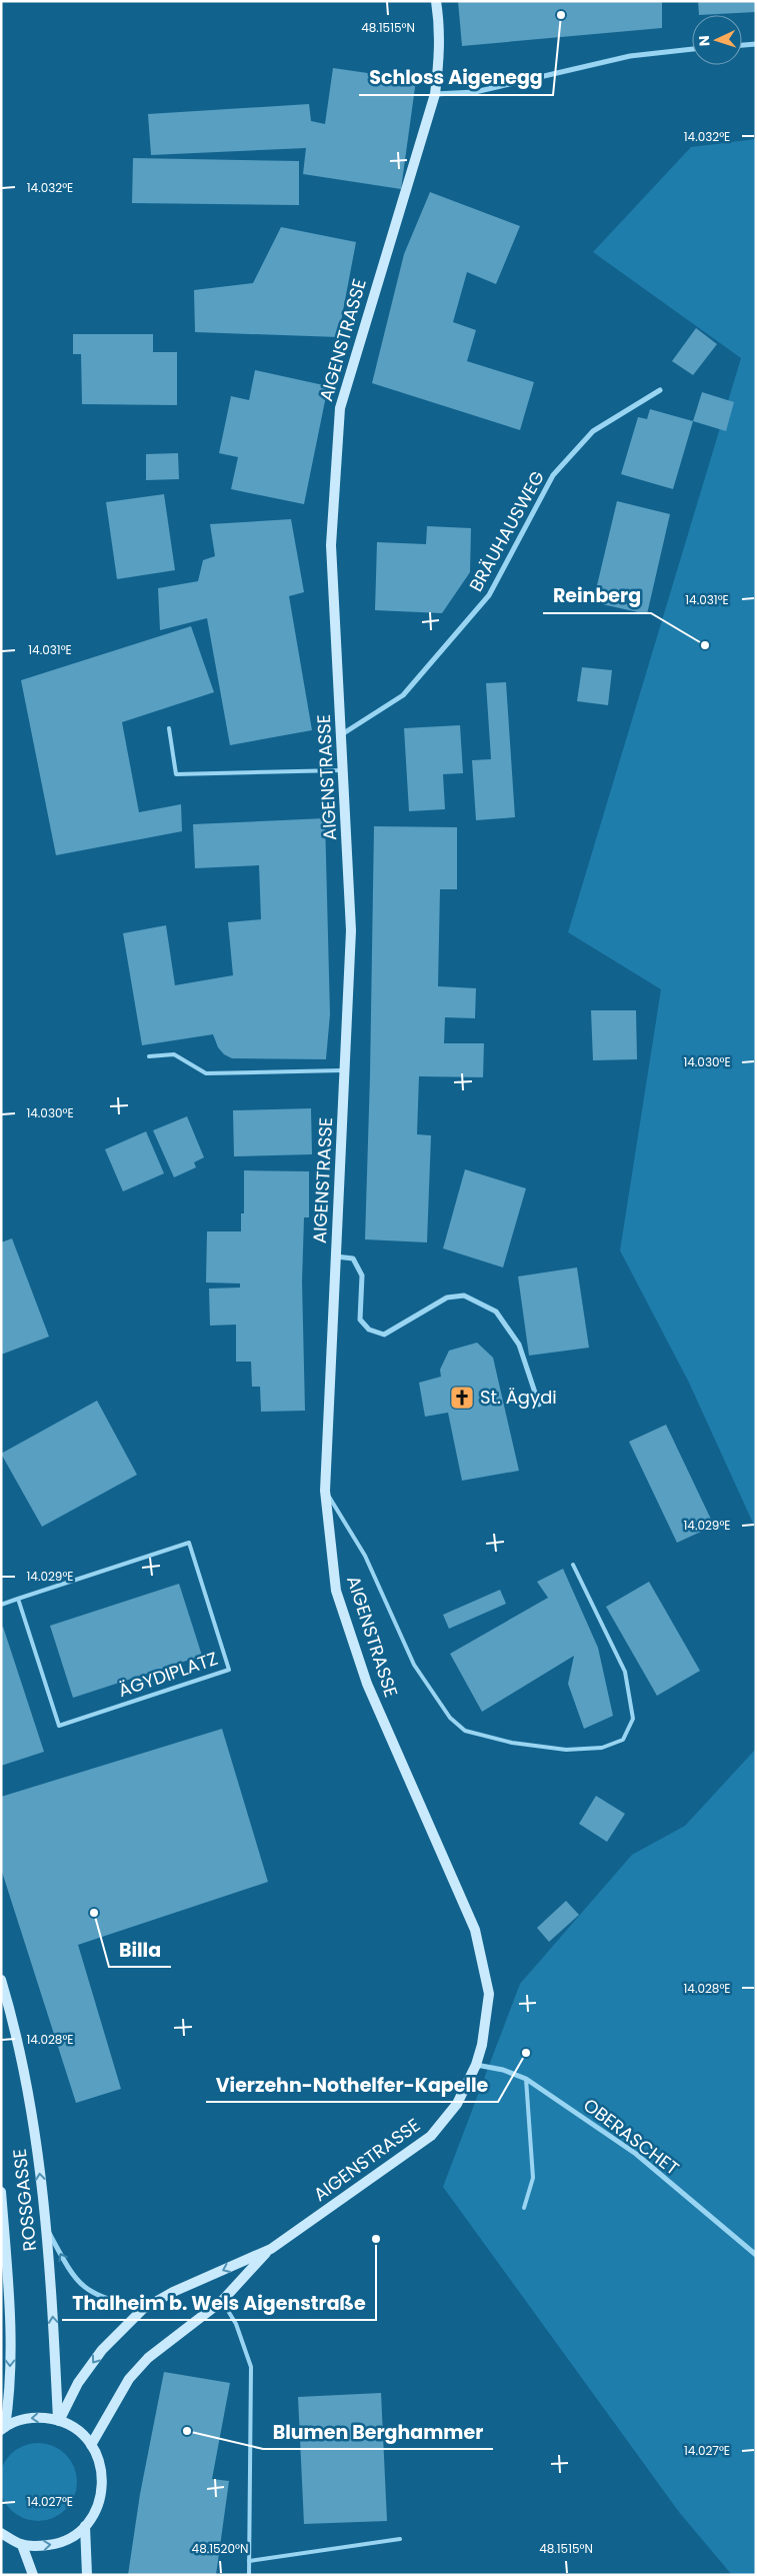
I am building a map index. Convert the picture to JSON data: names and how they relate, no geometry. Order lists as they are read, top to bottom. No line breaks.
{"streets":{"street":["AIGENSTRASSE","BRÄUHAUSWEG","OBERASCHET","ROSSGASSE"],"lane":["ÄGYDIPLATZ"]},"crossings":[["AIGENSTRASSE","BRÄUHAUSWEG"],["AIGENSTRASSE","OBERASCHET"],["AIGENSTRASSE","ROSSGASSE"]],"places":{"other":["Schloss Aigenegg","Reinberg","Billa","Vierzehn-Nothelfer-Kapelle","Thalheim b. Wels Aigenstraße","Blumen Berghammer"],"church":["St. Ägydi"]},"north":"left","coordinates":["48.1515°N","14.032°E","14.031°E","14.030°E","14.029°E","14.028°E","14.027°E","48.1520°N"]}
